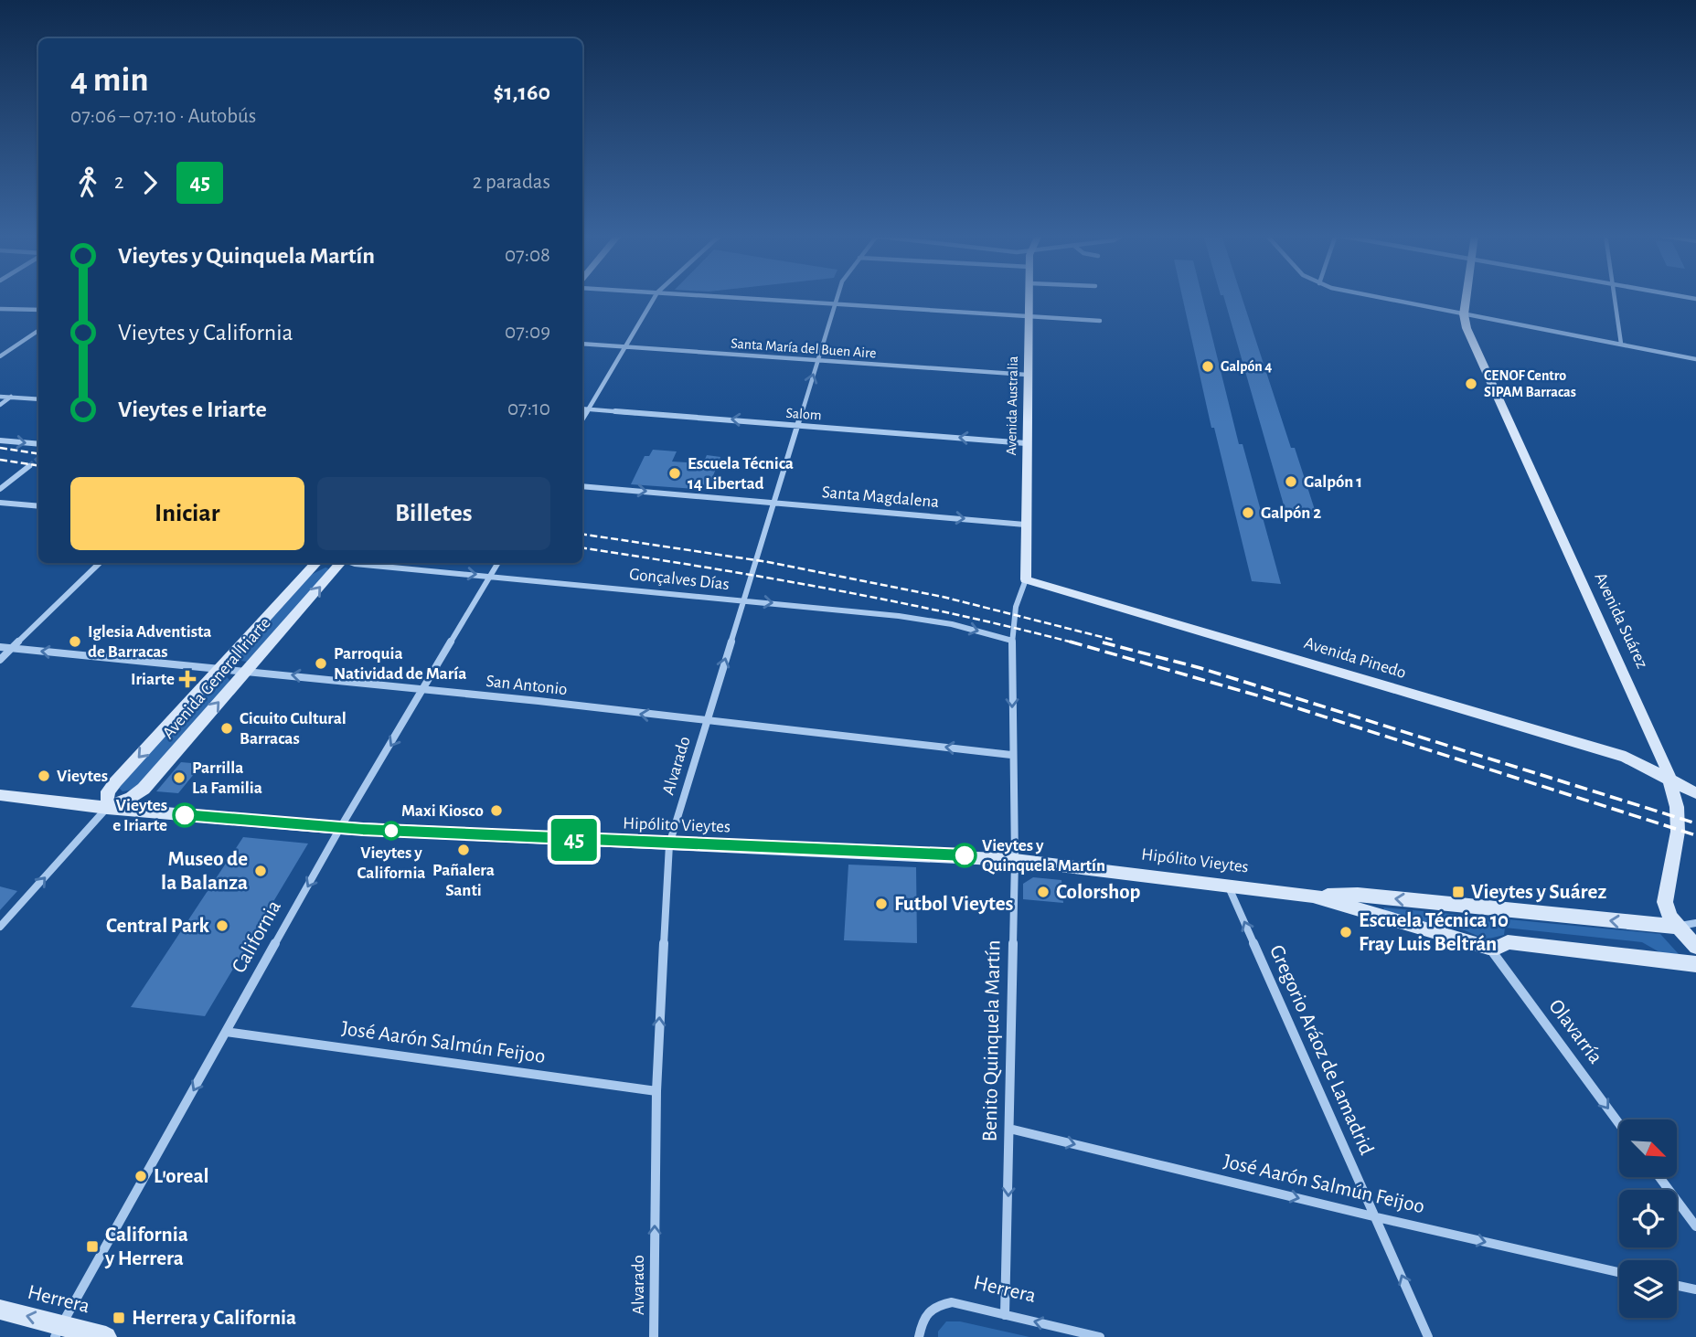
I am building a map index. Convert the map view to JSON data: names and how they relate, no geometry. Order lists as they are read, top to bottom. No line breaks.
{"streets":{"main road":["Avenida Australia","Avenida Suárez","Avenida Pinedo","Avenida General Iriarte","Hipólito Vieytes","Herrera"],"street":["Santa María del Buen Aire","Salom","Santa Magdalena","Gonçalves Días","San Antonio","Alvarado","California","Olavarría","Benito Quinquela Martín","José Aarón Salmún Feijoo","Gregorio Aráoz de Lamadrid"]},"crossings":[["Santa María del Buen Aire","Avenida Australia"],["Santa María del Buen Aire","Alvarado"],["Avenida Australia","Salom"],["Avenida Australia","Santa Magdalena"],["Avenida Australia","Avenida Pinedo"],["Avenida Australia","Benito Quinquela Martín"],["Salom","Alvarado"],["Santa Magdalena","Alvarado"],["Gonçalves Días","Alvarado"],["Gonçalves Días","California"],["Gonçalves Días","Benito Quinquela Martín"],["Avenida Suárez","Avenida Pinedo"],["Avenida Suárez","Hipólito Vieytes"],["Avenida Pinedo","Benito Quinquela Martín"],["Avenida General Iriarte","San Antonio"],["Avenida General Iriarte","Hipólito Vieytes"],["San Antonio","Alvarado"],["San Antonio","California"],["San Antonio","Benito Quinquela Martín"],["Alvarado","Hipólito Vieytes"],["Alvarado","José Aarón Salmún Feijoo"],["Hipólito Vieytes","California"],["Hipólito Vieytes","Olavarría"],["Hipólito Vieytes","Benito Quinquela Martín"],["Hipólito Vieytes","Gregorio Aráoz de Lamadrid"],["California","José Aarón Salmún Feijoo"],["California","Herrera"],["Benito Quinquela Martín","José Aarón Salmún Feijoo"],["Benito Quinquela Martín","Herrera"],["José Aarón Salmún Feijoo","Gregorio Aráoz de Lamadrid"]],"one_way":["Salom","Santa Magdalena","Gonçalves Días","San Antonio","Alvarado","California","Olavarría","Benito Quinquela Martín","José Aarón Salmún Feijoo","Gregorio Aráoz de Lamadrid","Herrera"],"places":{"other":["Galpón 4","CENOF Centro SIPAM Barracas","Escuela Técnica 14 Libertad","Galpón 1","Galpón 2","Iglesia Adventista de Barracas","Parroquia Natividad de María","Cicuito Cultural Barracas","Vieytes","Parrilla La Familia","Maxi Kiosco","Vieytes e Iriarte","Vieytes y California","Pañalera Santi","Vieytes y Quinquela Martín","Museo de la Balanza","Colorshop","Futbol Vieytes","Central Park","Escuela Técnica 10 Fray Luis Beltrán","L'oreal"],"health":["Iriarte"],"transit":["Vieytes y Suárez","California y Herrera","Herrera y California"]},"lines":["bus line 45"],"north":"bottom right","page":{"on_map":"45","heading":["4 min","07:06 – 07:10 · Autobús","$1,160"],"legs":["2","45","2 paradas"],"list":[{"name":"Vieytes y Quinquela Martín","value":"07:08"},{"name":"Vieytes y California","value":"07:09"},{"name":"Vieytes e Iriarte","value":"07:10"}],"buttons":["Iniciar","Billetes"]}}
